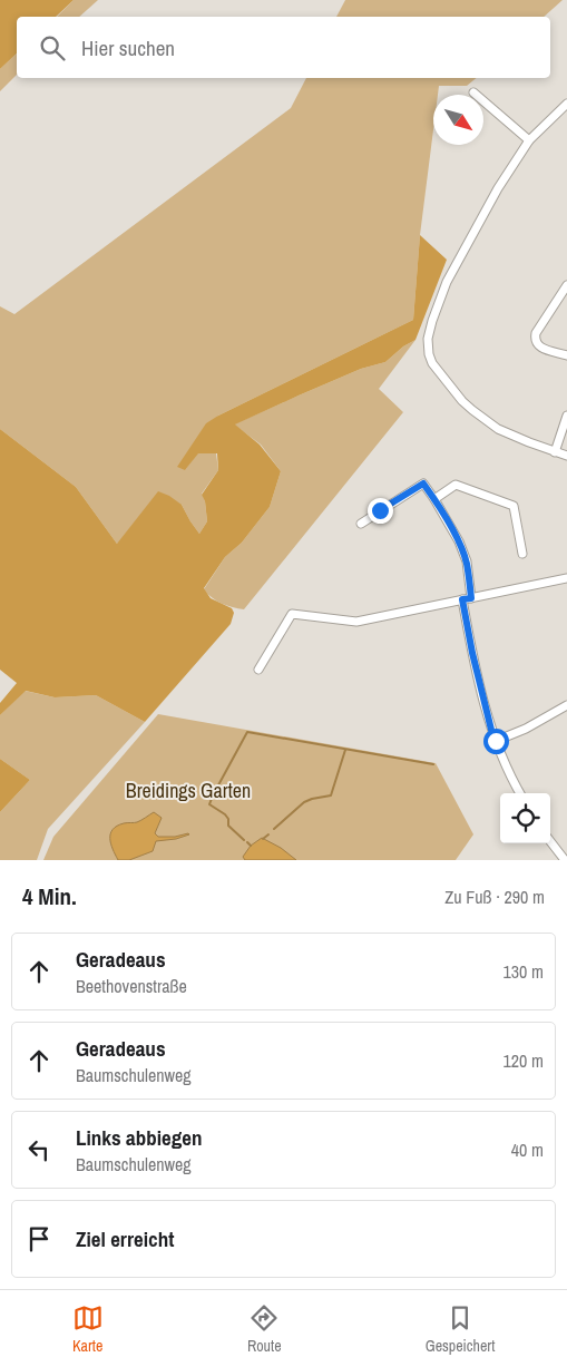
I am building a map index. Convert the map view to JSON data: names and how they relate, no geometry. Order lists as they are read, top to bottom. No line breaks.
{"parks":["Breidings Garten"],"north":"bottom right","page":{"search":"Hier suchen","heading":["4 Min.","Zu Fuß · 290 m"],"list":[["Geradeaus","Beethovenstraße","130 m"],["Geradeaus","Baumschulenweg","120 m"],["Links abbiegen","Baumschulenweg","40 m"],"Ziel erreicht"],"nav":["Karte","Route","Gespeichert"]}}
